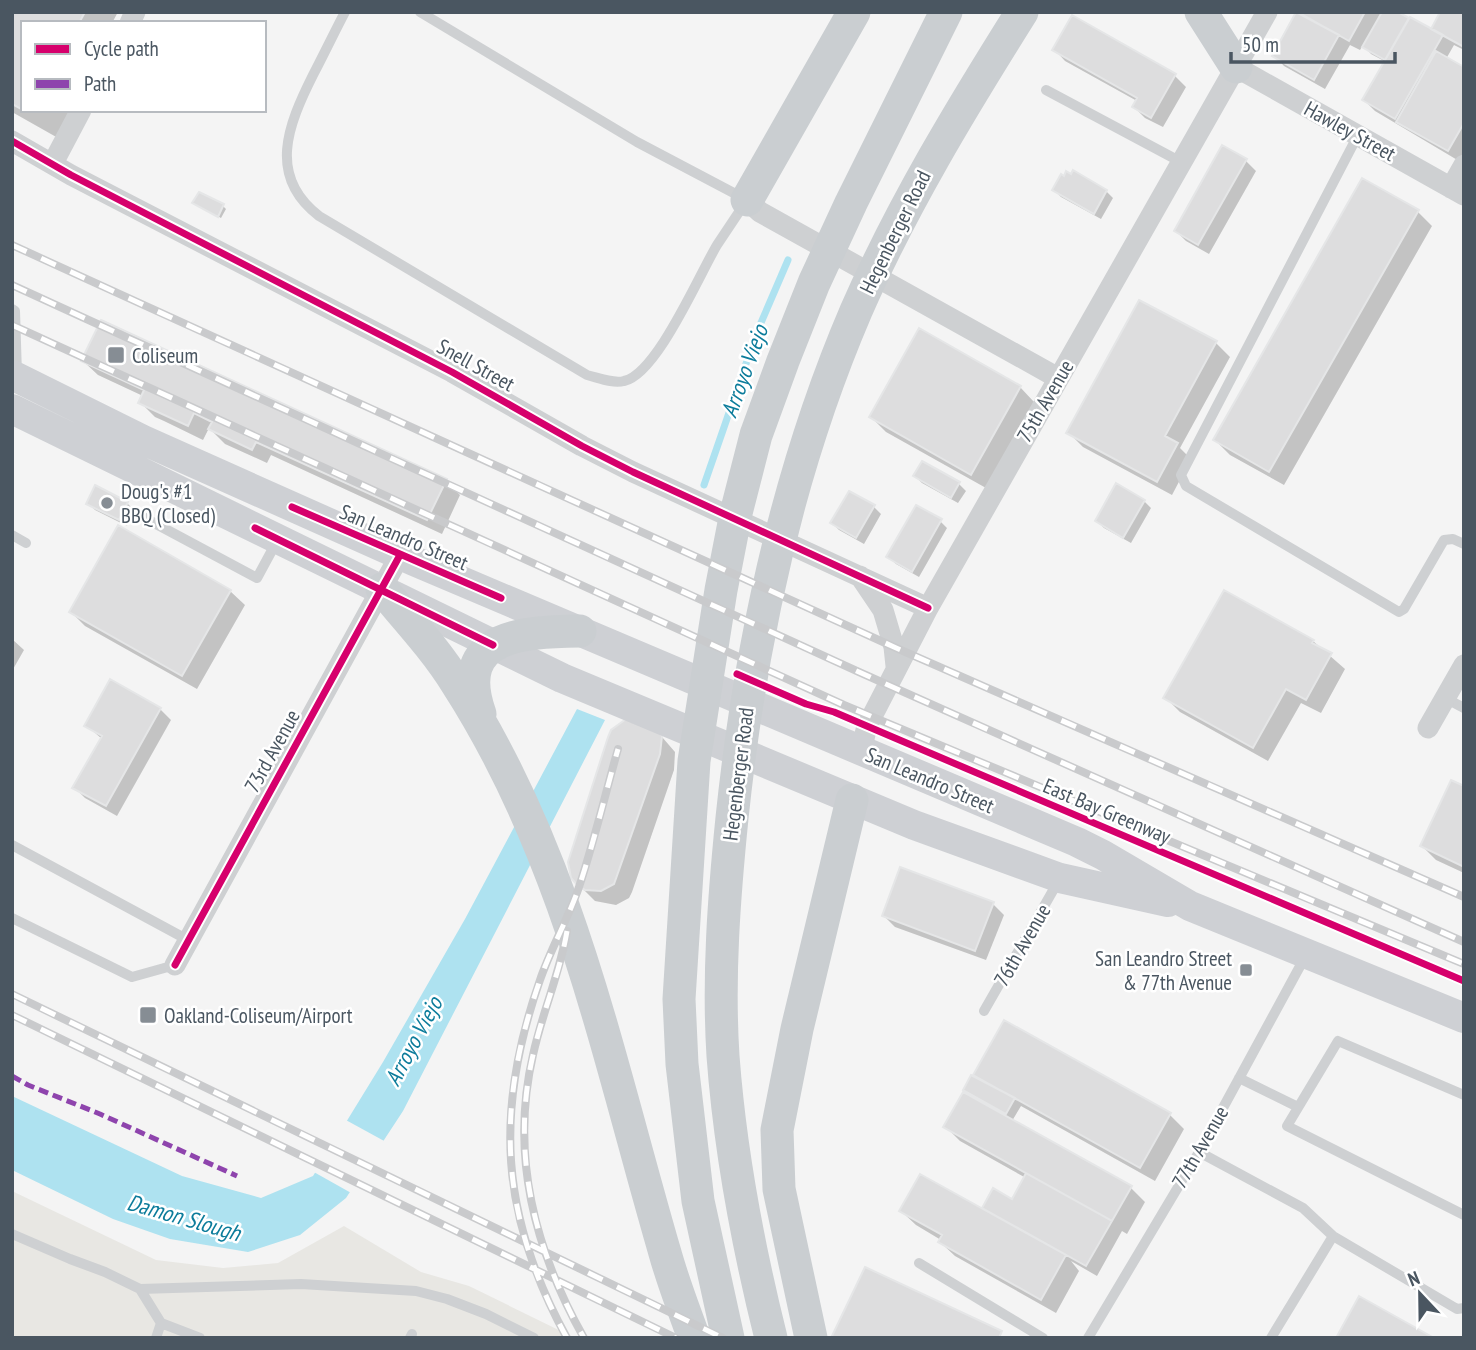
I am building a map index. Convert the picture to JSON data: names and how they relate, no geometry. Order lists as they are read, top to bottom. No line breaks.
{"streets":{"main road":["Hegenberger Road","75th Avenue","San Leandro Street"],"street":["Hawley Street","Snell Street","73rd Avenue"],"lane":["76th Avenue","77th Avenue"],"cycle path":["East Bay Greenway"]},"crossings":[["Hawley Street","75th Avenue"],["Snell Street","75th Avenue"],["75th Avenue","San Leandro Street"],["San Leandro Street","73rd Avenue"],["San Leandro Street","76th Avenue"],["San Leandro Street","77th Avenue"]],"water":["Arroyo Viejo","Damon Slough"],"places":{"transit":["Coliseum","San Leandro Street & 77th Avenue","Oakland-Coliseum/Airport"],"other":["Doug's #1 BBQ (Closed)"]},"legend":["Cycle path","Path"],"scale_bar":"50 m","north":"top"}
